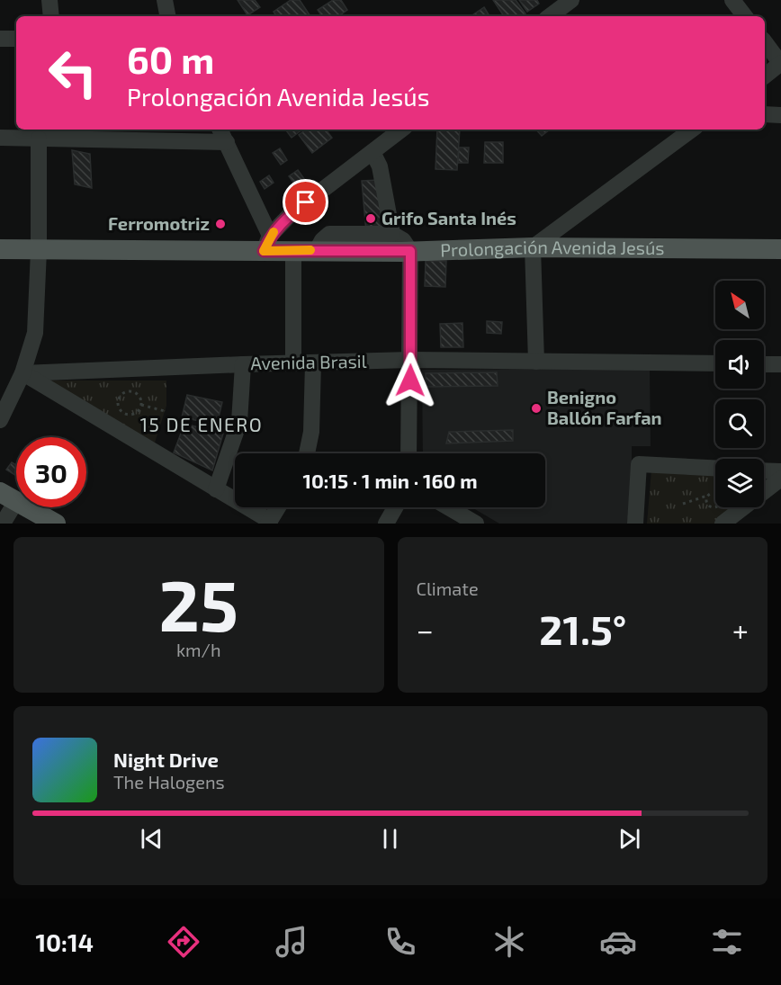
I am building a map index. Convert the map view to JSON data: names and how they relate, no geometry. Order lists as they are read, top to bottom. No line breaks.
{"streets":{"main road":["Prolongación Avenida Jesús"],"street":["Avenida Brasil"]},"districts":["15 DE ENERO"],"places":["Grifo Santa Inés","Ferromotriz","Benigno Ballón Farfan"],"north":"top left","page":{"turn":["60 m","Prolongación Avenida Jesús"],"limit":"30","trip":"10:15 · 1 min · 160 m","tile":[["25","km/h"],"Climate"],"heat":["−","21.5°","+"],"song":["Night Drive","The Halogens"],"tabs":"10:14"}}
